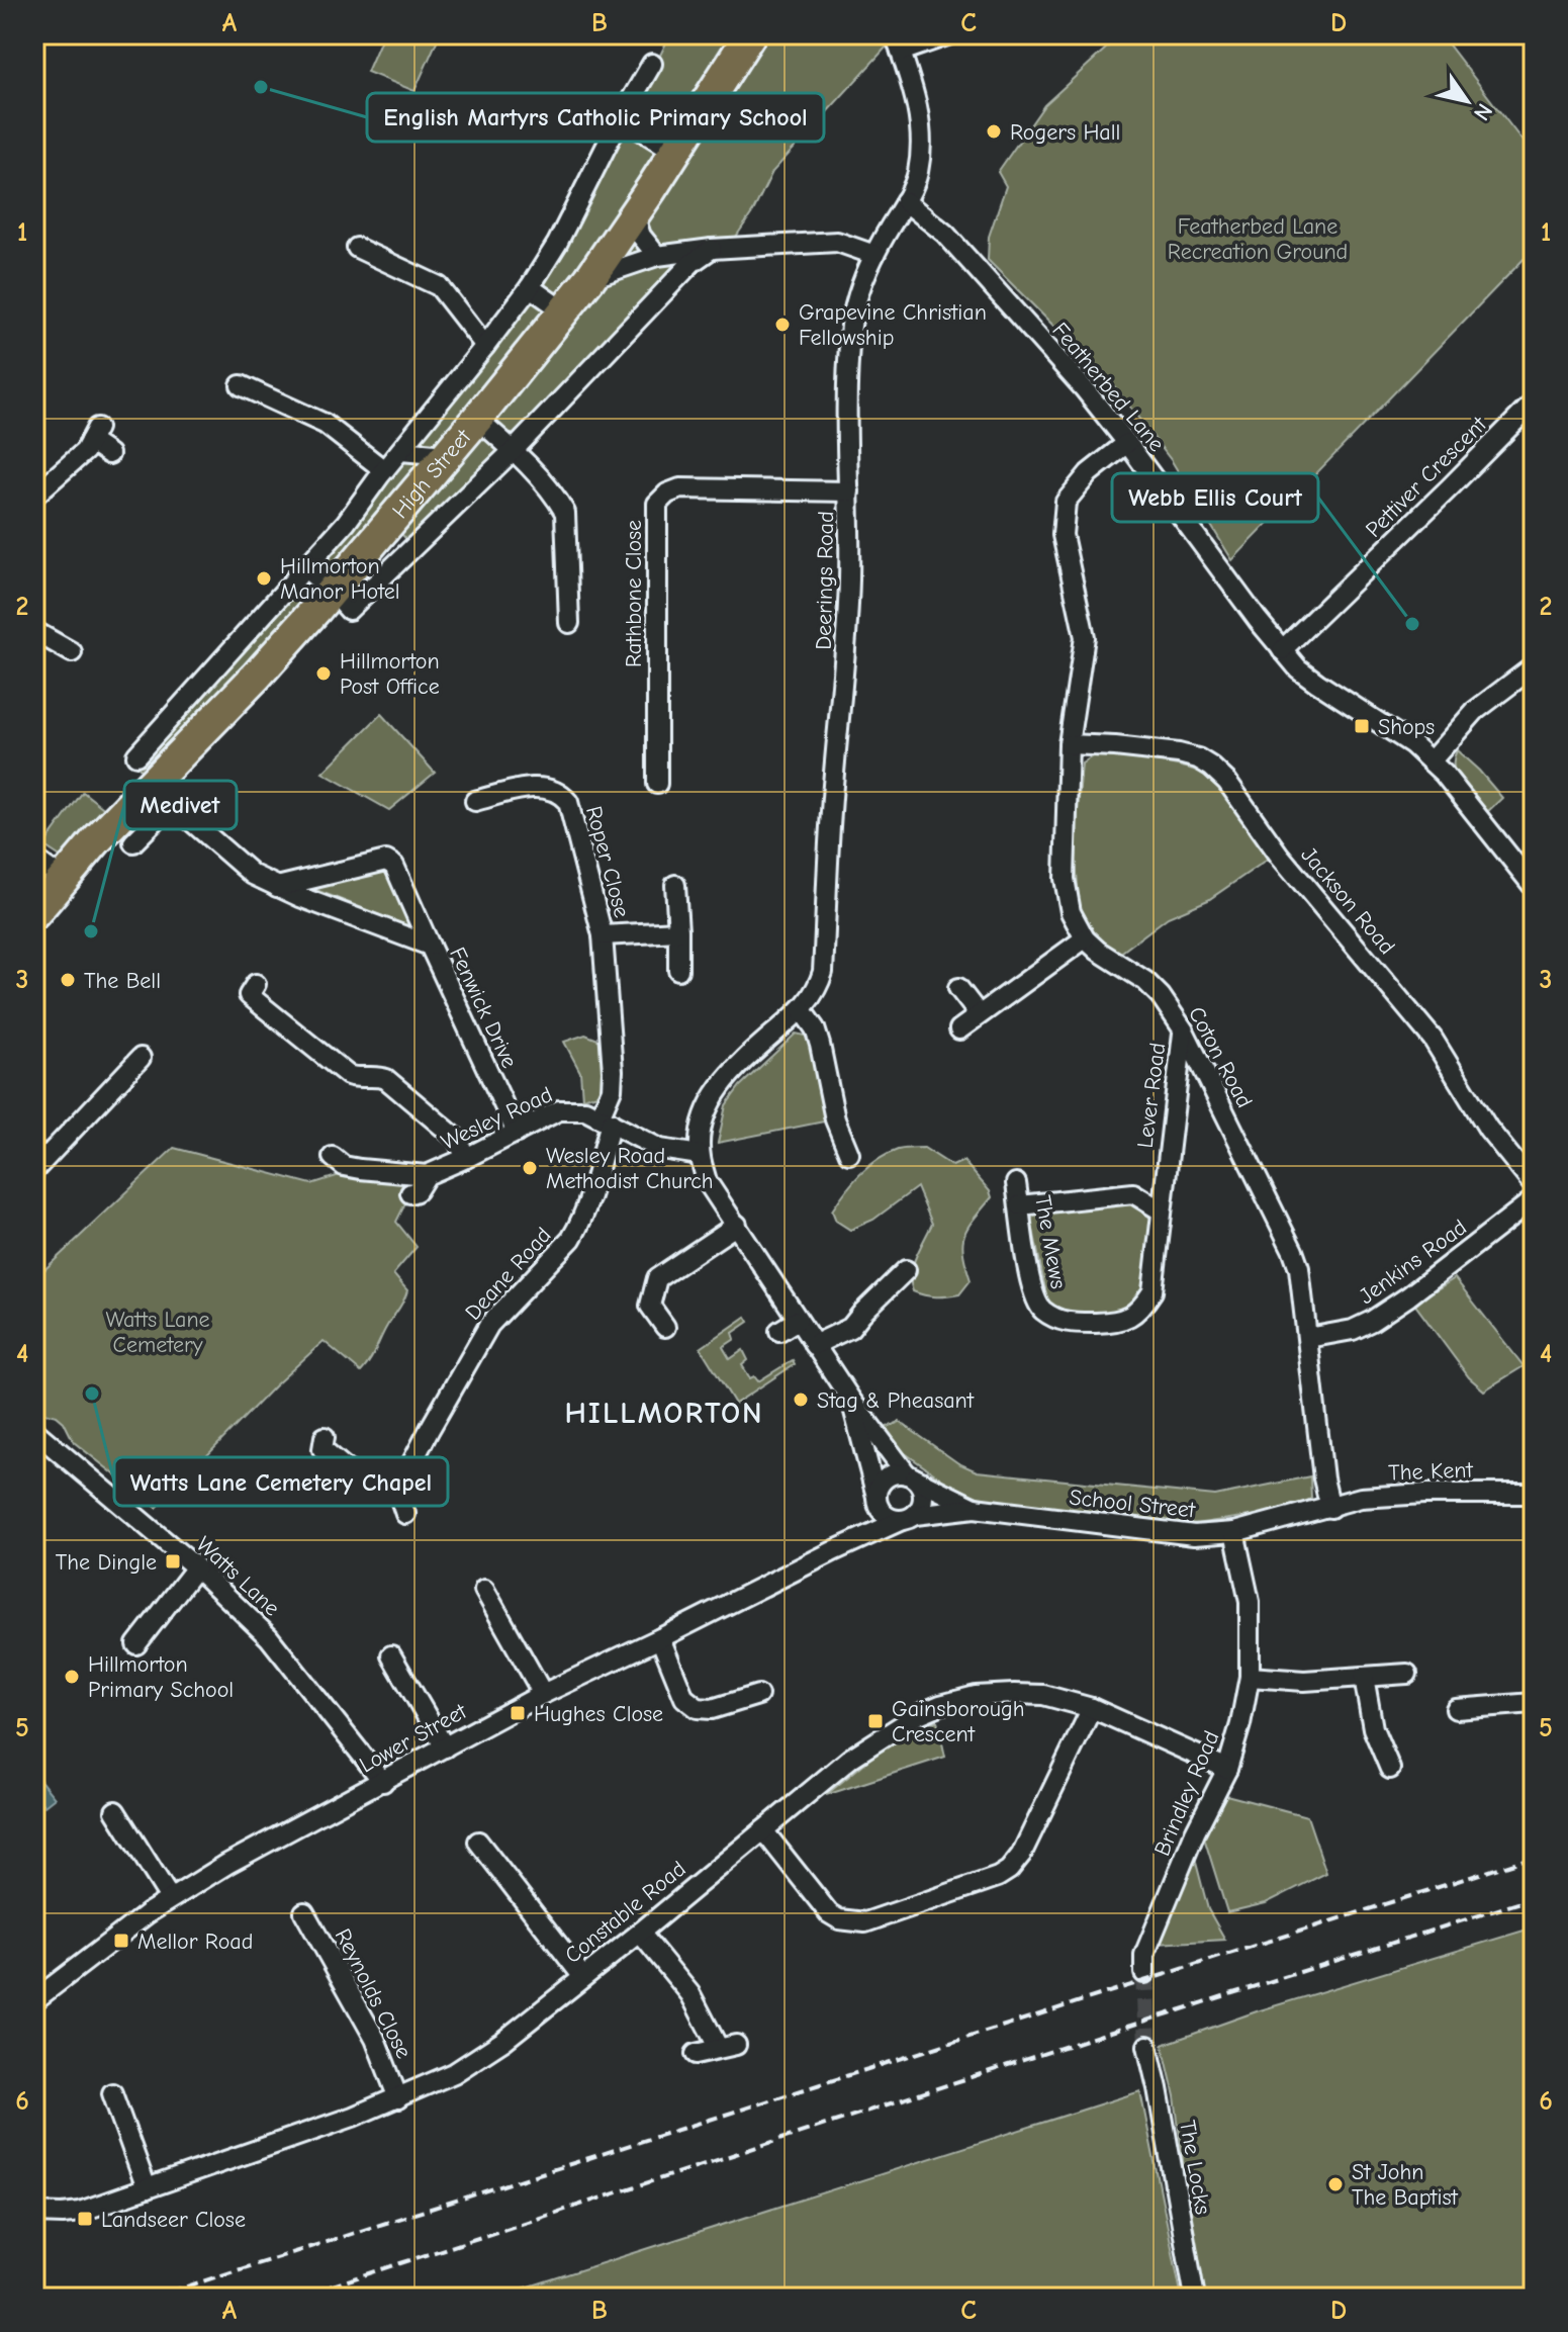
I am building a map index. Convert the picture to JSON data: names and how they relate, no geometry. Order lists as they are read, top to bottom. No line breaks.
{"streets":{"highway":["High Street"],"street":["Featherbed Lane","Pettiver Crescent","Deerings Road","Rathbone Close","Roper Close","Jackson Road","Fenwick Drive","Coton Road","Lever Road","Wesley Road","The Mews","Jenkins Road","Deane Road","The Kent","School Street","Watts Lane","Lower Street","Brindley Road","Constable Road","Reynolds Close","The Locks"]},"crossings":[["Featherbed Lane","Pettiver Crescent"],["Featherbed Lane","Deerings Road"],["Featherbed Lane","Coton Road"],["High Street","Fenwick Drive"],["Deerings Road","Rathbone Close"],["Deerings Road","Wesley Road"],["Deerings Road","School Street"],["Roper Close","Wesley Road"],["Roper Close","Deane Road"],["Jackson Road","Coton Road"],["Fenwick Drive","Wesley Road"],["Coton Road","Lever Road"],["Coton Road","Jenkins Road"],["Coton Road","The Kent"],["Coton Road","School Street"],["Lever Road","The Mews"],["Wesley Road","Deane Road"],["Wesley Road","School Street"],["The Kent","School Street"],["School Street","Lower Street"],["School Street","Brindley Road"],["Watts Lane","Lower Street"],["Brindley Road","Constable Road"],["Constable Road","Reynolds Close"]],"districts":["HILLMORTON"],"parks":["Featherbed Lane Recreation Ground","Watts Lane Cemetery"],"places":{"other":["English Martyrs Catholic Primary School","Rogers Hall","Grapevine Christian Fellowship","Hillmorton Manor Hotel","Webb Ellis Court","Hillmorton Post Office","Medivet","The Bell","Wesley Road Methodist Church","Watts Lane Cemetery Chapel","Stag & Pheasant","Hillmorton Primary School","St John The Baptist"],"transit":["Shops","The Dingle","Hughes Close","Gainsborough Crescent","Mellor Road","Landseer Close"]},"north":"bottom right","grid":{"columns":["A","B","C","D"],"rows":["1","2","3","4","5","6"]}}
